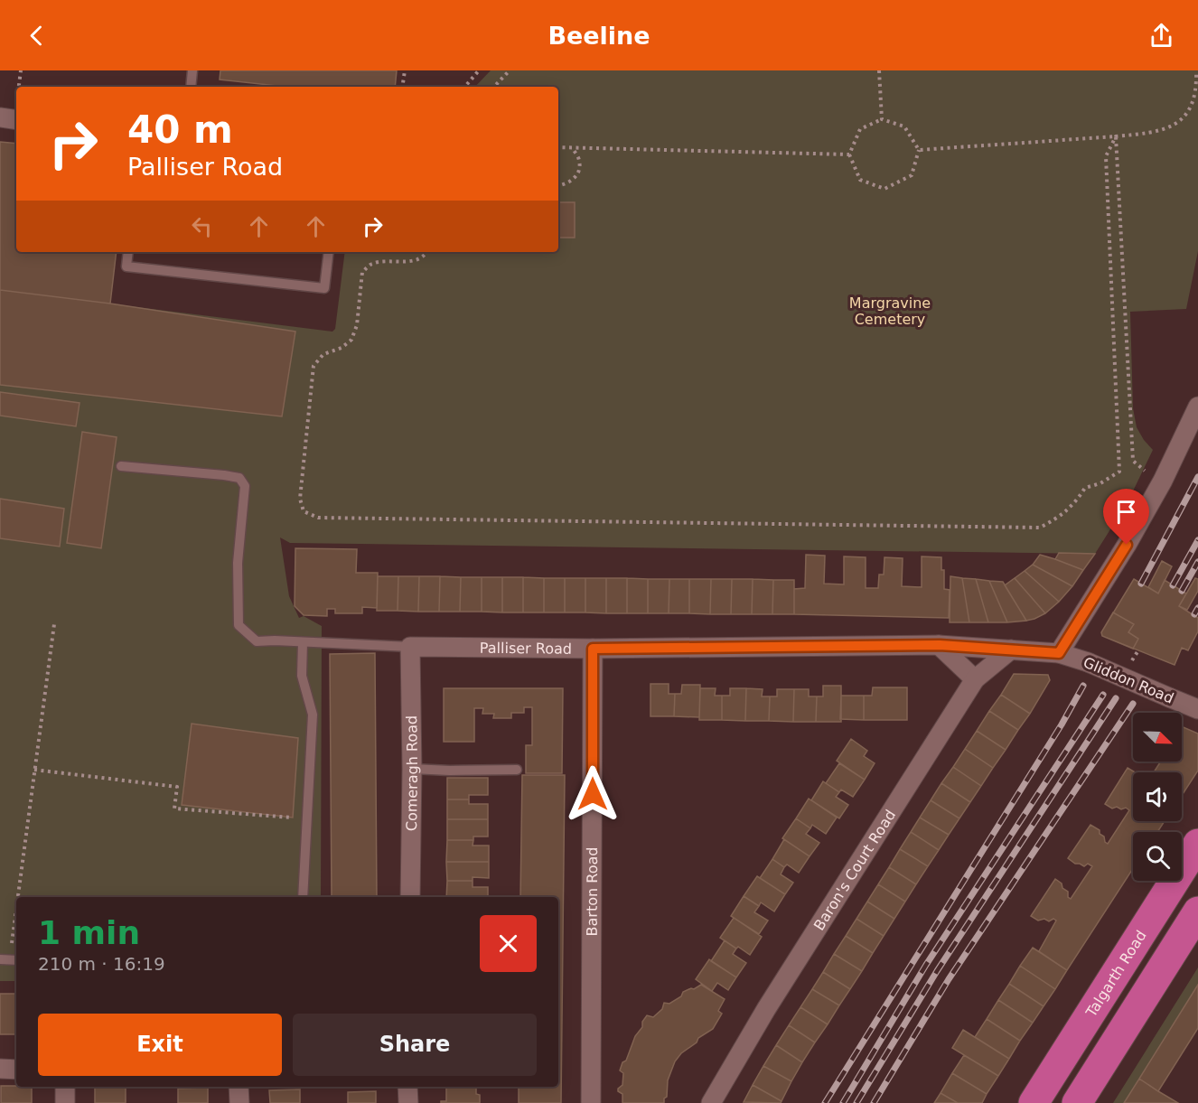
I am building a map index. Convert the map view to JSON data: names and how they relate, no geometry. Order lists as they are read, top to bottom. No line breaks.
{"streets":{"highway":["Talgarth Road"],"street":["Palliser Road","Gliddon Road","Comeragh Road","Baron's Court Road","Barton Road"]},"crossings":[["Palliser Road","Gliddon Road"],["Palliser Road","Comeragh Road"],["Palliser Road","Baron's Court Road"],["Palliser Road","Barton Road"]],"parks":["Margravine Cemetery"],"north":"bottom right","page":{"header":"Beeline","turn":["40 m","Palliser Road"],"heading":["1 min","210 m · 16:19"],"buttons":["Exit","Share"]}}
